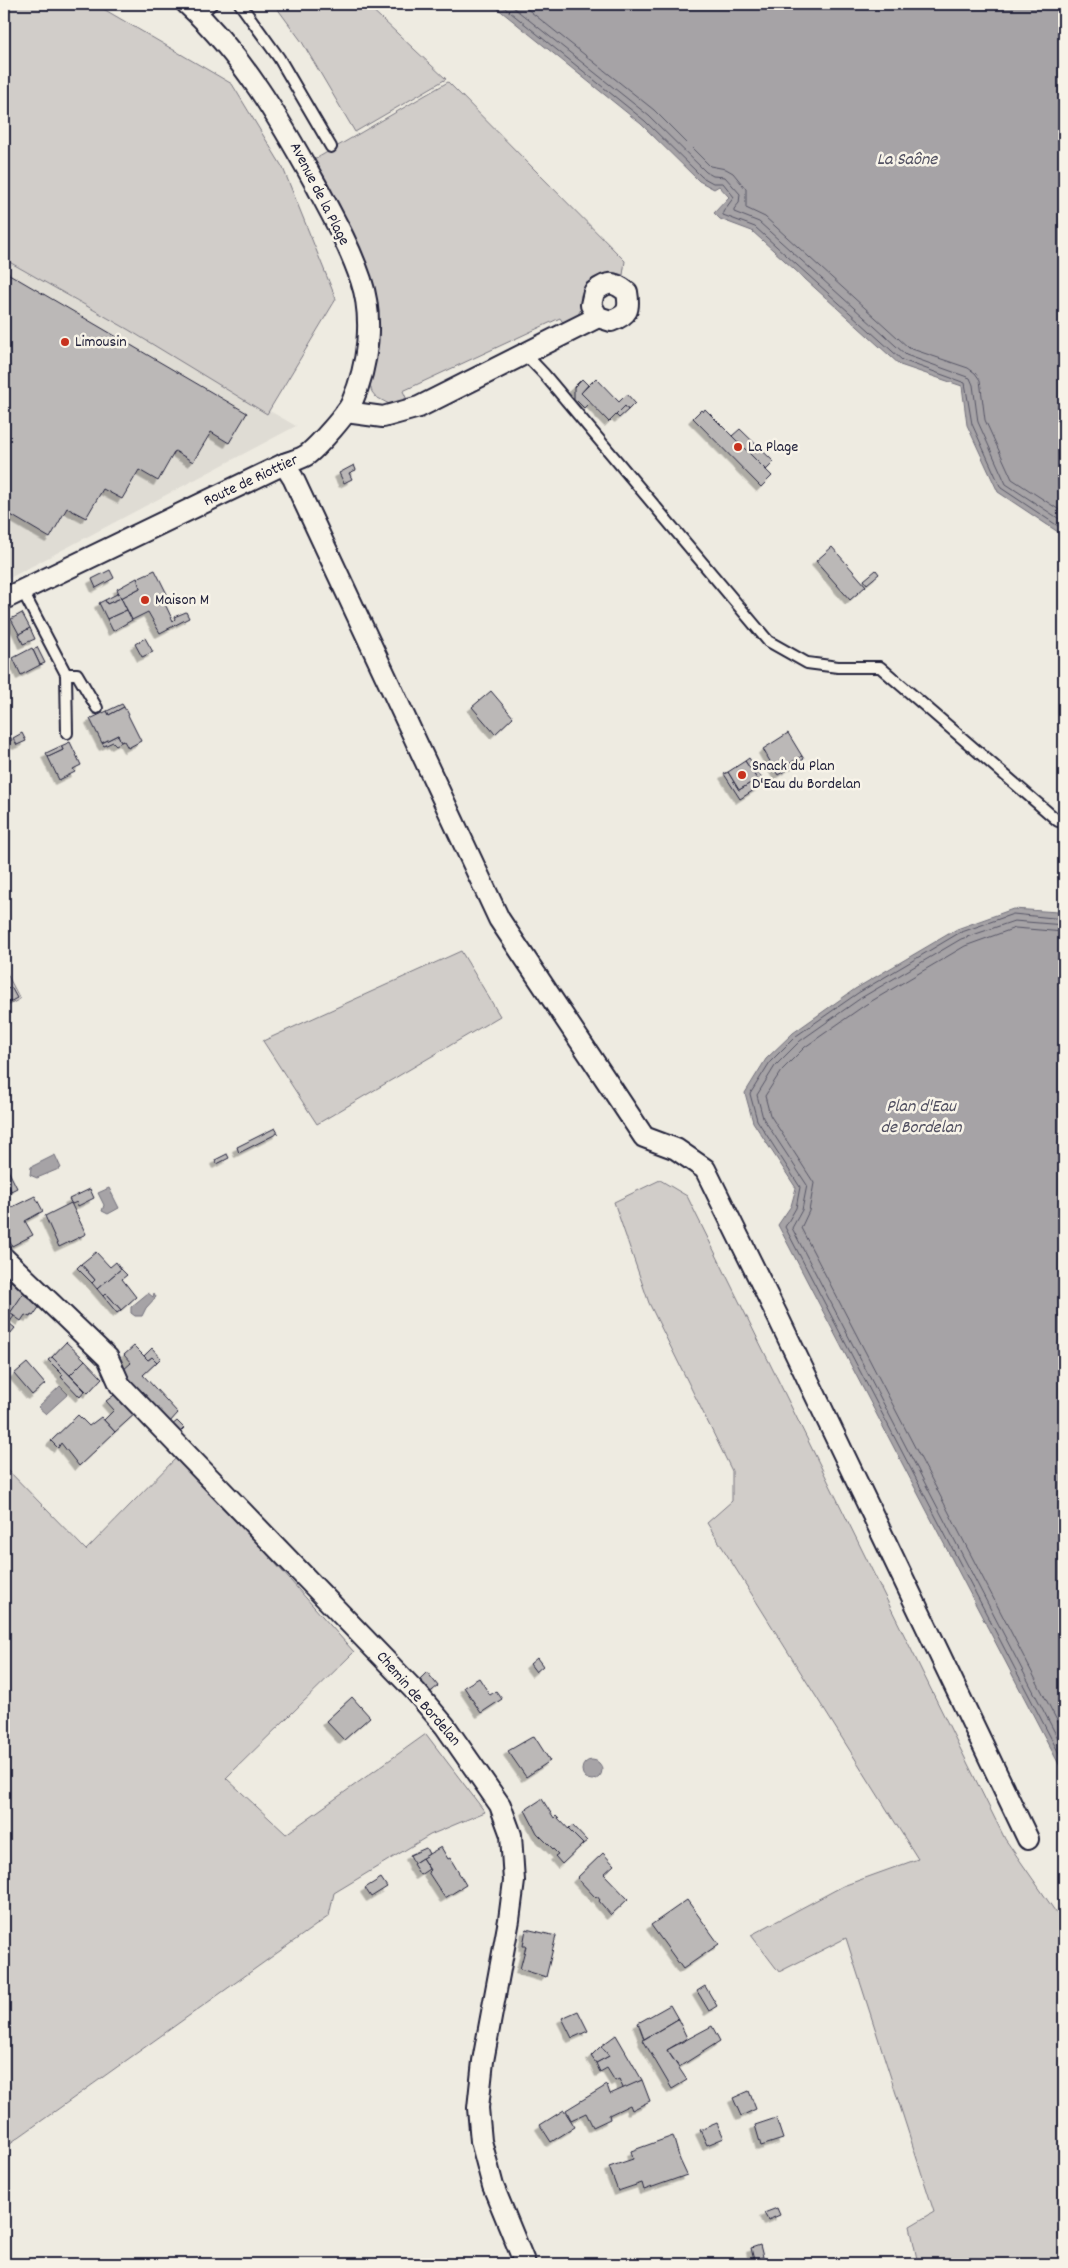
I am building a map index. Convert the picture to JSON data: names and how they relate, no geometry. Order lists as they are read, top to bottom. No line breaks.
{"streets":{"street":["Avenue de la Plage","Route de Riottier","Chemin de Bordelan"]},"crossings":[["Avenue de la Plage","Route de Riottier"]],"water":["La Saône","Plan d'Eau de Bordelan"],"places":["Limousin","La Plage","Maison M","Snack du Plan D'Eau du Bordelan"]}
